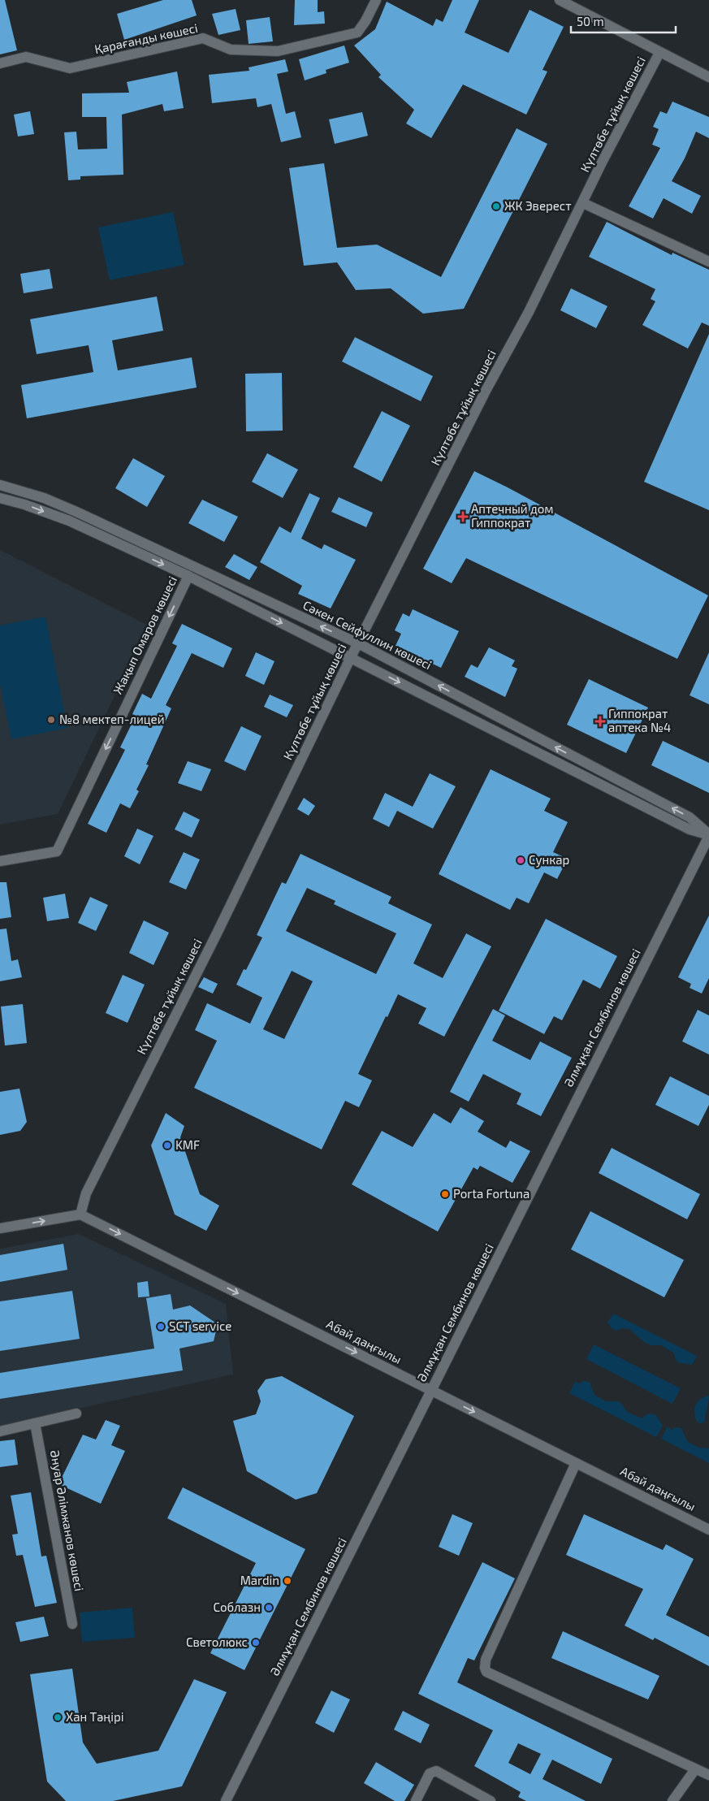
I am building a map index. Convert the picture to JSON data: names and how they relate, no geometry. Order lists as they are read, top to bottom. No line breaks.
{"streets":{"street":["Қарағанды көшесі","Күлтөбе тұйық көшесі","Жақып Омаров көшесі","Сәкен Сейфуллин көшесі","Әлмұқан Сембинов көшесі","Абай даңғылы","Әнуар Әлімжанов көшесі"]},"crossings":[["Күлтөбе тұйық көшесі","Сәкен Сейфуллин көшесі"],["Күлтөбе тұйық көшесі","Абай даңғылы"],["Сәкен Сейфуллин көшесі","Әлмұқан Сембинов көшесі"],["Әлмұқан Сембинов көшесі","Абай даңғылы"]],"one_way":["Жақып Омаров көшесі","Абай даңғылы"],"places":{"other":["ЖК Эверест","№8 мектеп-лицей","Сункар","KMF","Porta Fortuna","SCT service","Mardin","Соблазн","Светолюкс","Хан Тәңірі"],"health":["Аптечный дом Гиппократ","Гиппократ аптека №4"]},"scale_bar":"50 m"}
